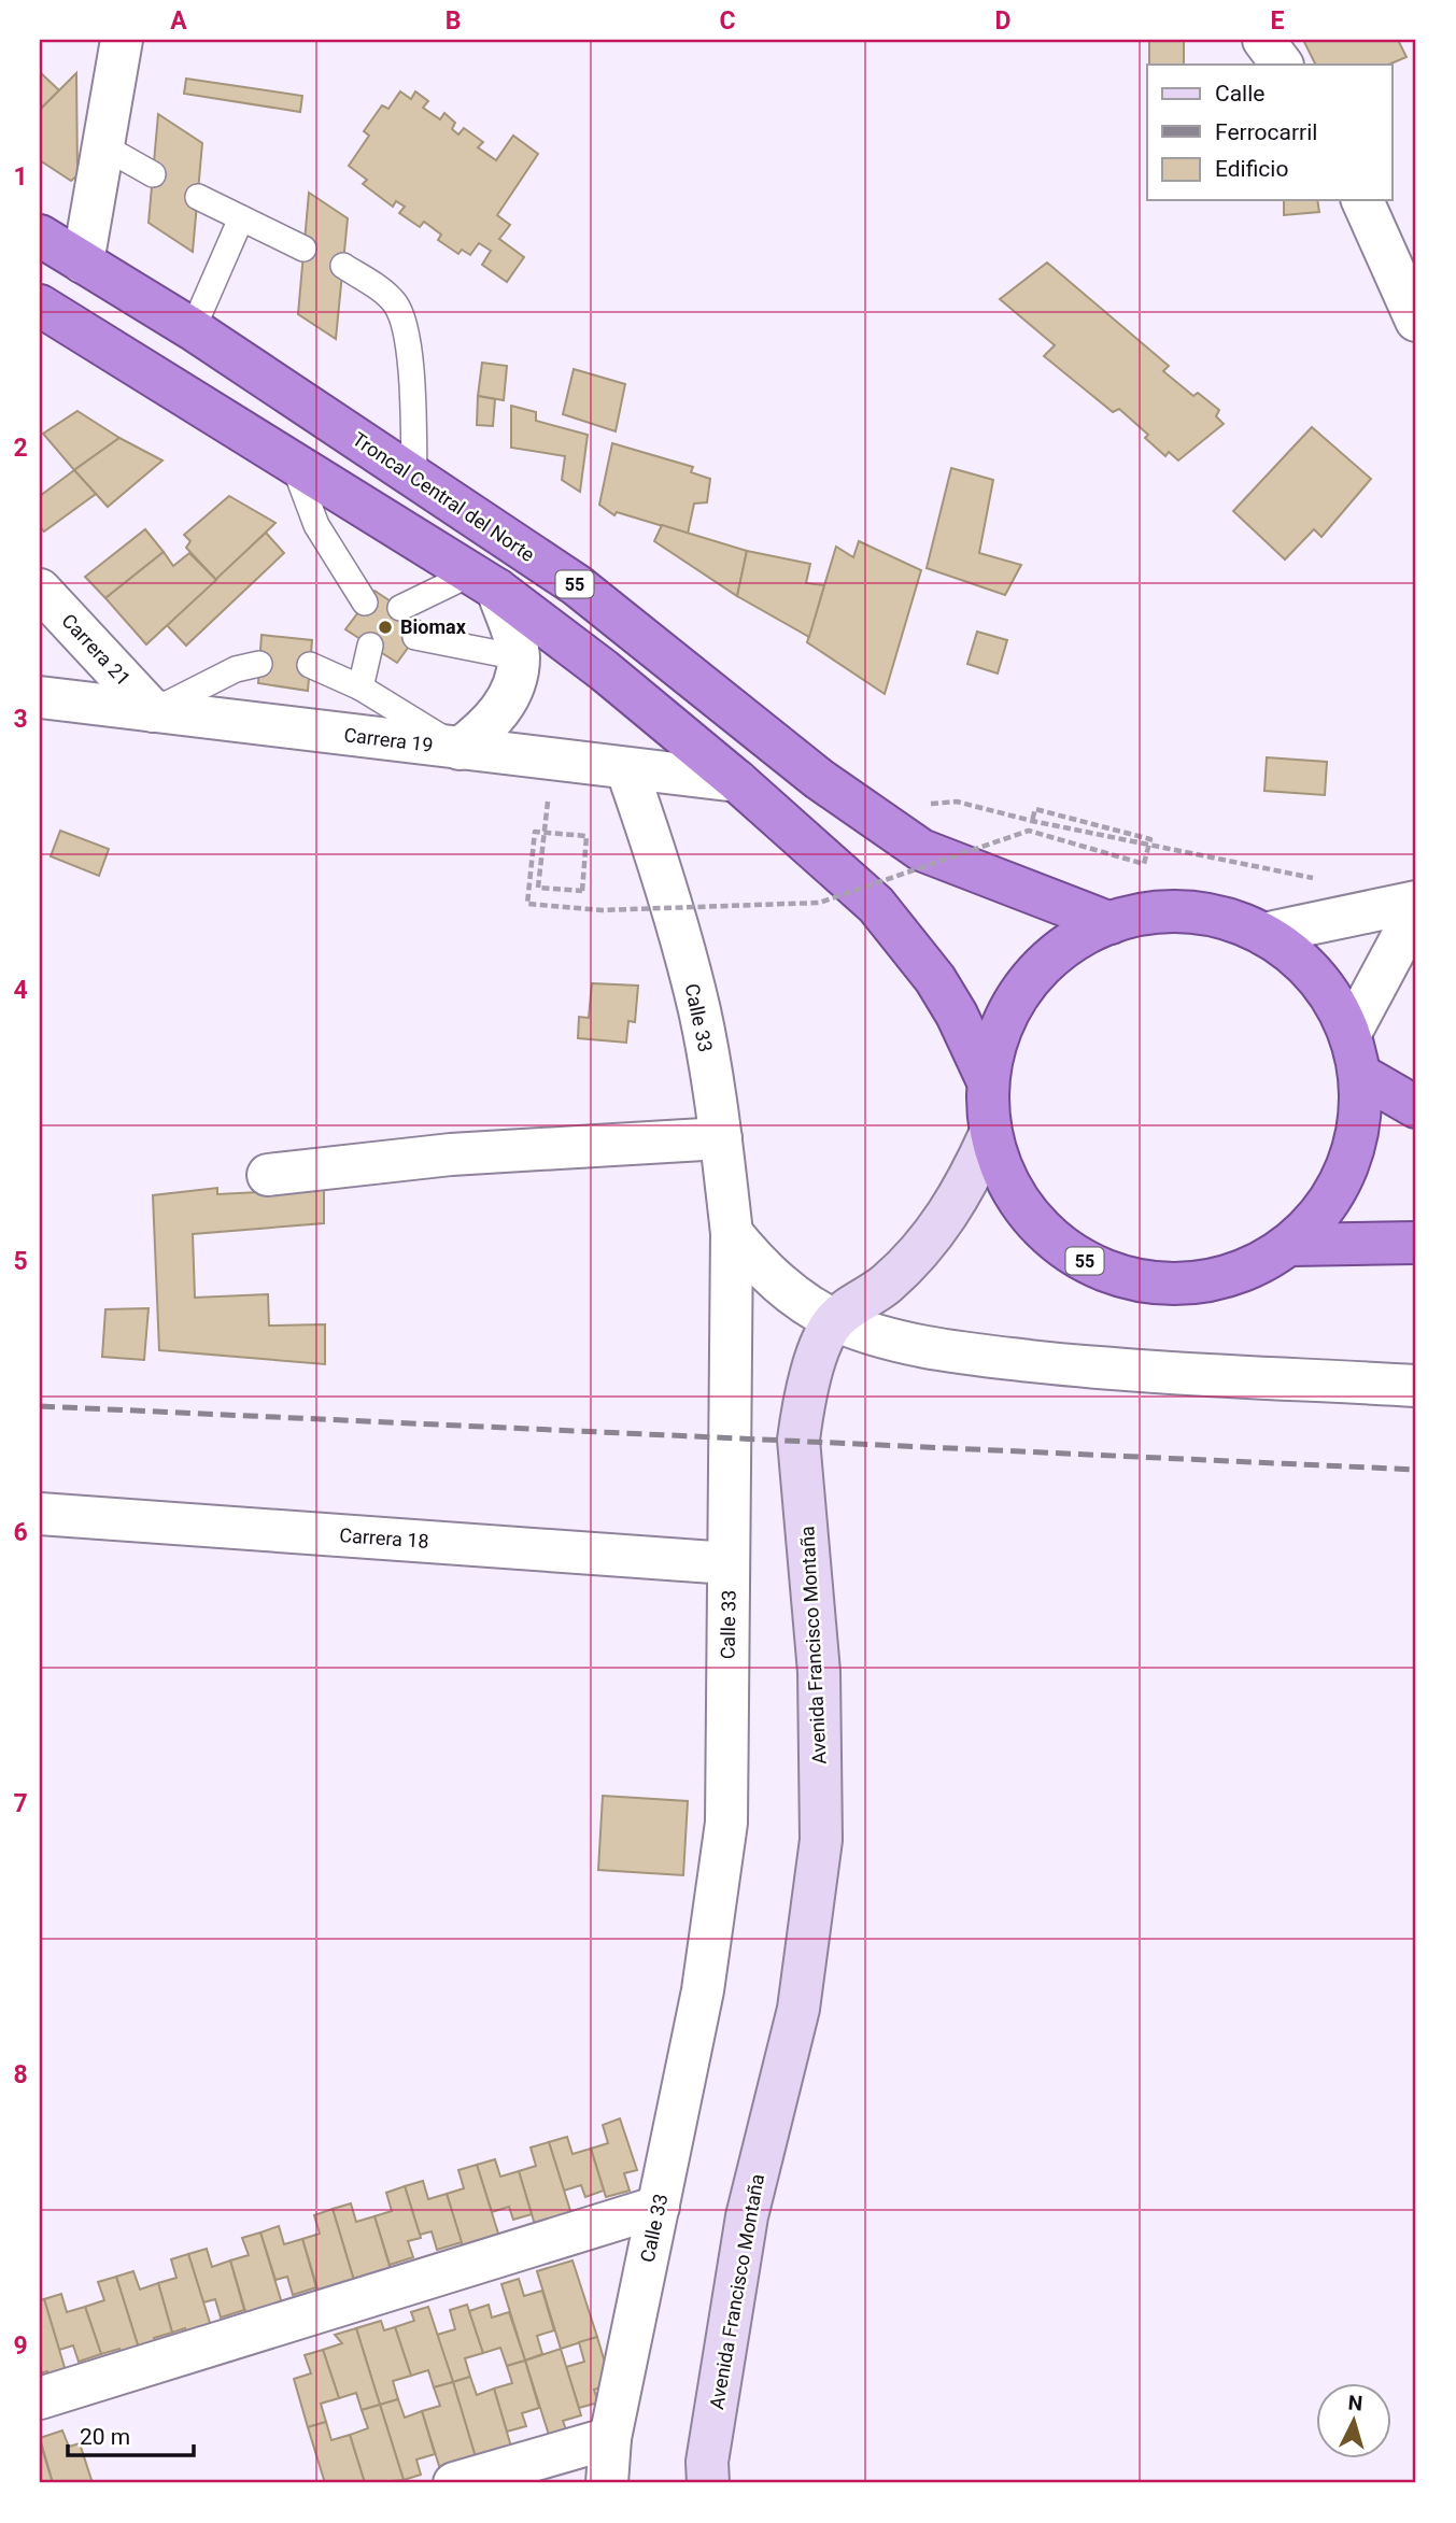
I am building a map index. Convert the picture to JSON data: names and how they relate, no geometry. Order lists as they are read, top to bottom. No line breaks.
{"streets":{"highway":["Troncal Central del Norte","55"],"main road":["Avenida Francisco Montaña"],"street":["Carrera 21","Carrera 19","Calle 33","Carrera 18"]},"crossings":[["Troncal Central del Norte","55"],["55","Carrera 19"],["55","Avenida Francisco Montaña"],["Carrera 21","Carrera 19"],["Carrera 19","Calle 33"],["Calle 33","Carrera 18"]],"places":["Biomax"],"legend":["Calle","Ferrocarril","Edificio"],"scale_bar":"20 m","north":"top","grid":{"columns":["A","B","C","D","E"],"rows":["1","2","3","4","5","6","7","8","9"]}}
